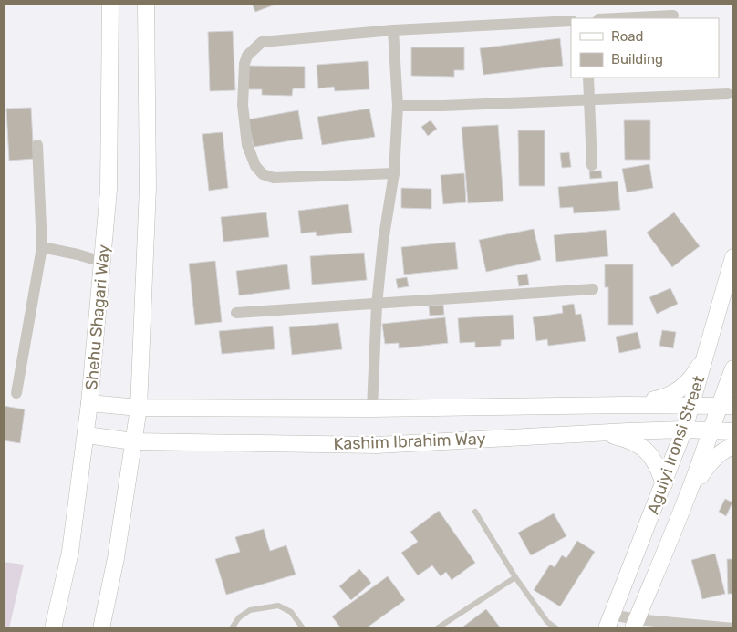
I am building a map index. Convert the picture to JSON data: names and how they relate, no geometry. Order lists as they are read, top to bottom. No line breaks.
{"streets":{"main road":["Shehu Shagari Way","Kashim Ibrahim Way","Aguiyi Ironsi Street"]},"crossings":[["Shehu Shagari Way","Kashim Ibrahim Way"],["Kashim Ibrahim Way","Aguiyi Ironsi Street"]],"legend":["Road","Building"]}
